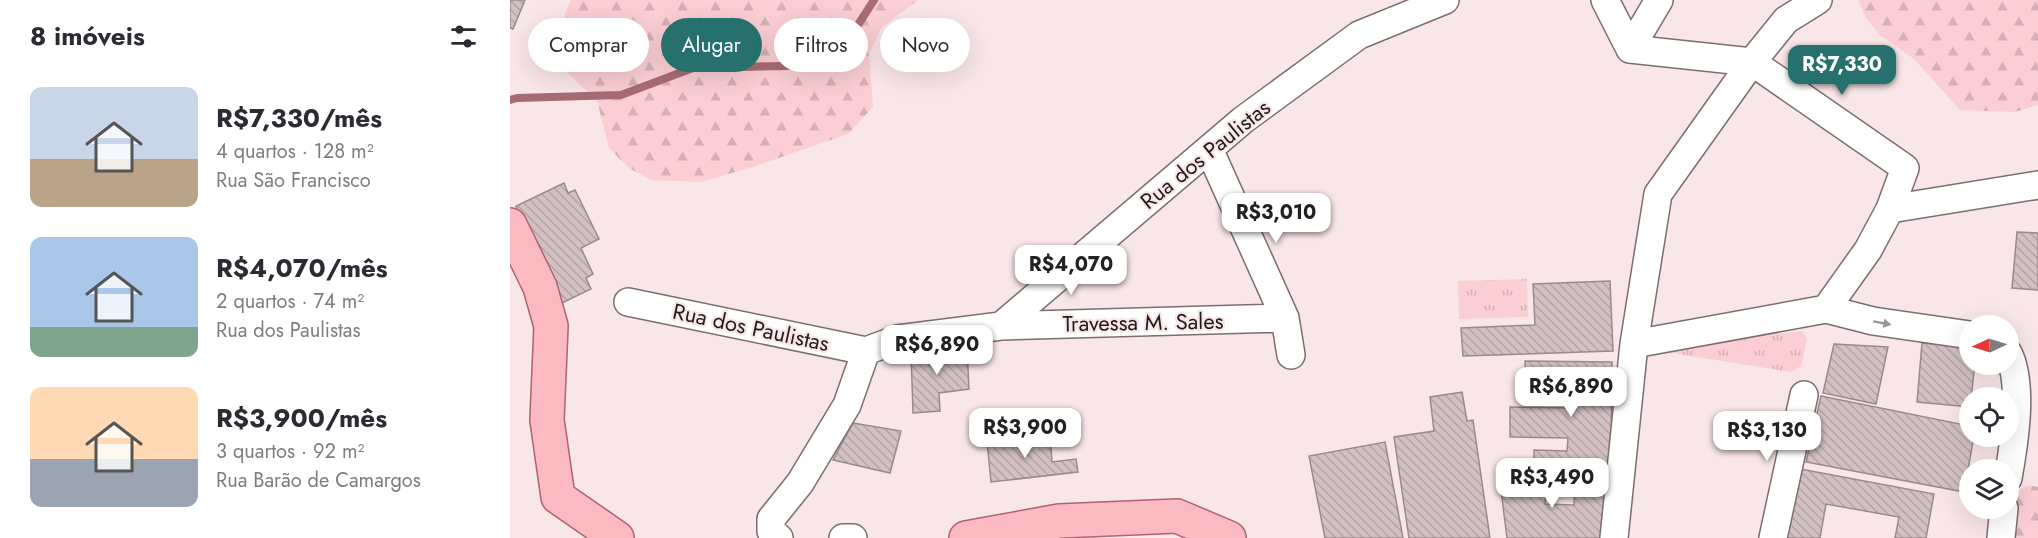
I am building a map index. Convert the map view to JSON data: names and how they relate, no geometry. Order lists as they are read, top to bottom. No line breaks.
{"streets":{"street":["Rua dos Paulistas","Travessa M. Sales"]},"crossings":[["Rua dos Paulistas","Travessa M. Sales"]],"north":"left","page":{"heading":"8 imóveis","chip":["Comprar","Alugar","Filtros","Novo"],"price":["R$7,330","R$3,010","R$4,070","R$6,890","R$6,890","R$3,900","R$3,130","R$3,490"],"list":[{"name":"R$7,330/mês","note":"4 quartos · 128 m² · Rua São Francisco"},{"name":"R$4,070/mês","note":"2 quartos · 74 m² · Rua dos Paulistas"},{"name":"R$3,900/mês","note":"3 quartos · 92 m² · Rua Barão de Camargos"}]}}
